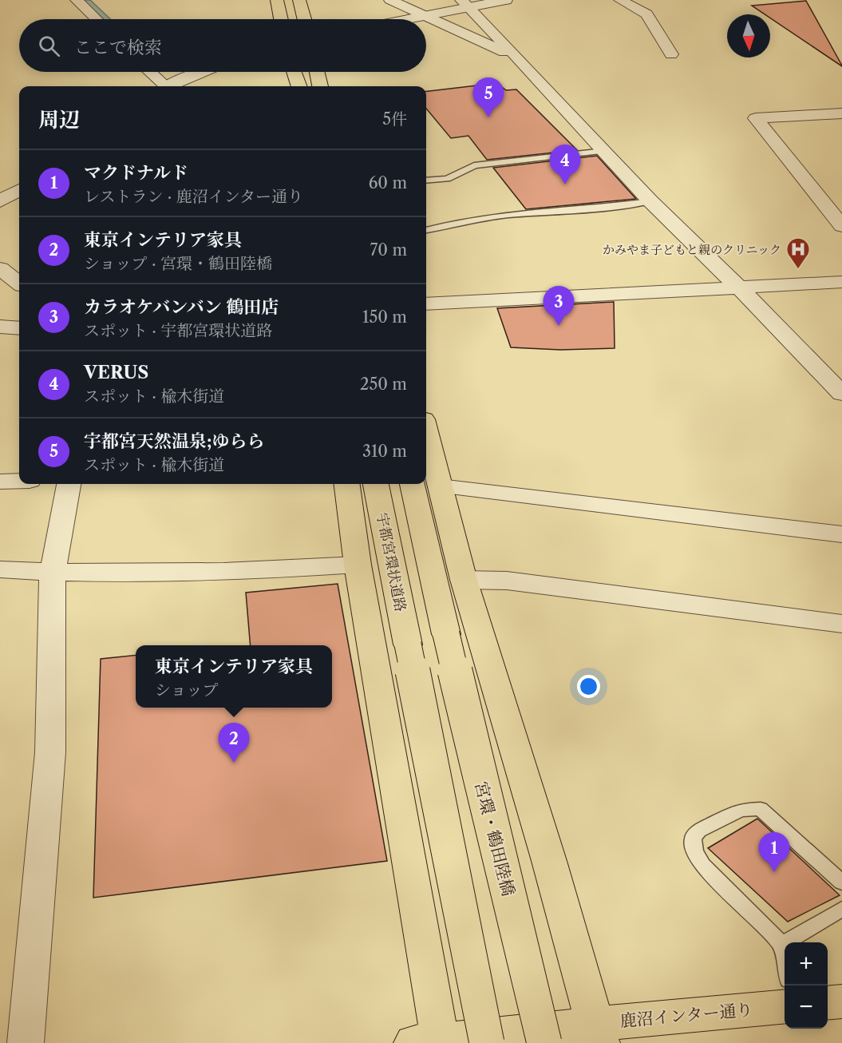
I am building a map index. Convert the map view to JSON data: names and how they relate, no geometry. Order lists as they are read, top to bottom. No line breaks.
{"streets":{"main road":["宇都宮環状道路","宮環・鶴田陸橋","鹿沼インター通り"]},"places":{"hospital":["かみやま子どもと親のクリニック"]},"north":"bottom","page":{"search":"ここで検索","pins":["5","4","3","2","1"],"heading":["周辺","5件"],"list":[{"mark":"1","name":"マクドナルド","note":"レストラン · 鹿沼インター通り","value":"60 m"},{"mark":"2","name":"東京インテリア家具","note":"ショップ · 宮環・鶴田陸橋","value":"70 m"},{"mark":"3","name":"カラオケバンバン 鶴田店","note":"スポット · 宇都宮環状道路","value":"150 m"},{"mark":"4","name":"VERUS","note":"スポット · 楡木街道","value":"250 m"},{"mark":"5","name":"宇都宮天然温泉;ゆらら","note":"スポット · 楡木街道","value":"310 m"}],"popup":["東京インテリア家具","ショップ"],"map_buttons":["+","−"]}}
